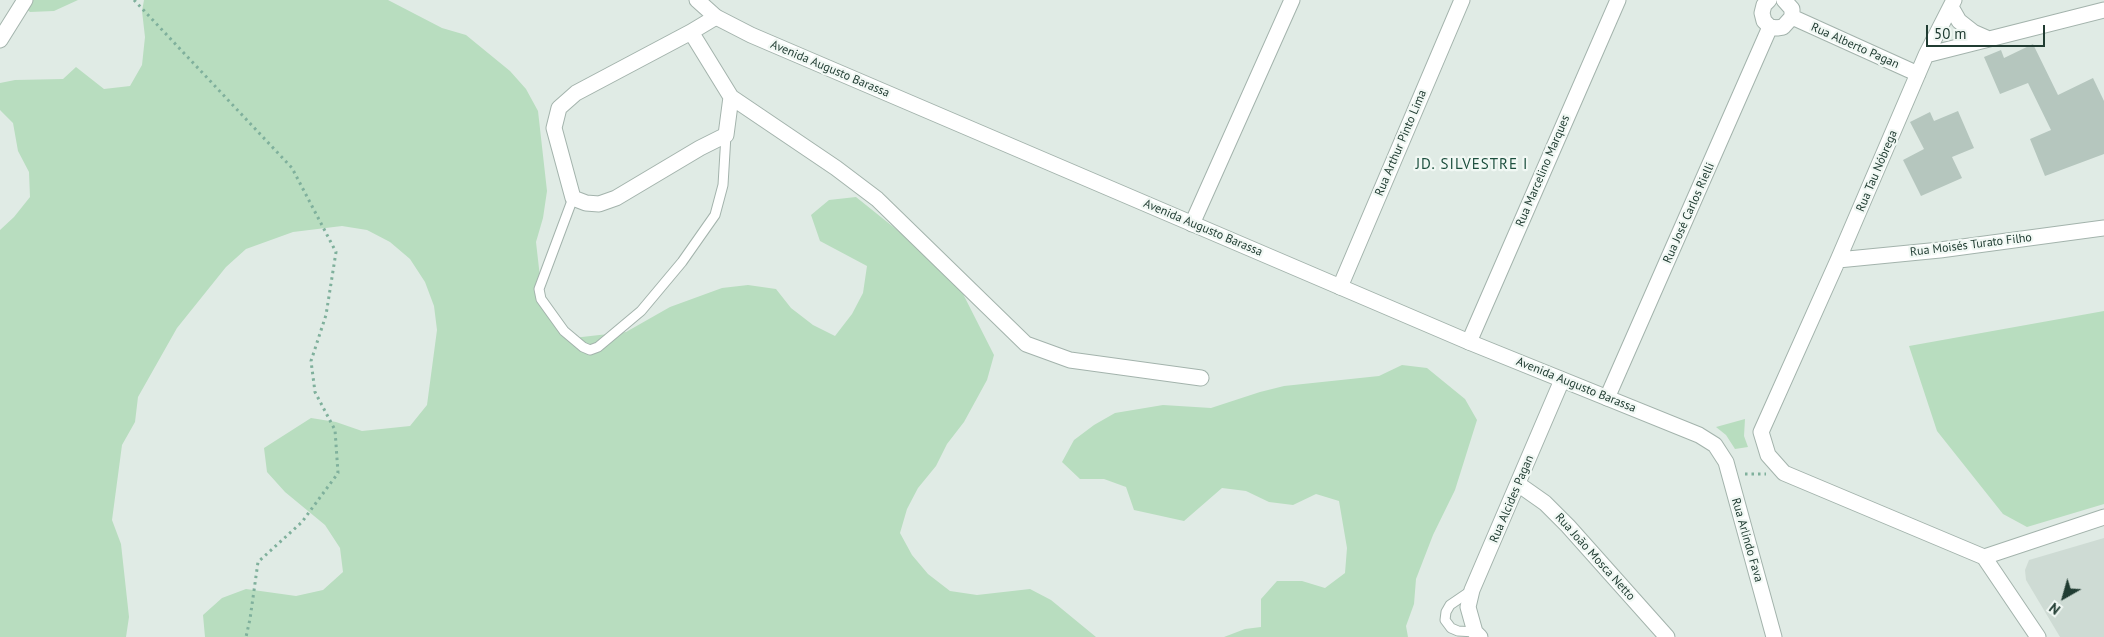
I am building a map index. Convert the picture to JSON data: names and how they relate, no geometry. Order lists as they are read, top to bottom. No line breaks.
{"streets":{"street":["Rua Alberto Pagan","Avenida Augusto Barassa","Rua Arthur Pinto Lima","Rua Marcelino Marques","Rua Tau Nóbrega","Rua José Carlos Rielli","Rua Moisés Turato Filho","Rua Alcides Pagan","Rua Arlindo Fava","Rua João Mosca Netto"]},"crossings":[["Rua Alberto Pagan","Rua Tau Nóbrega"],["Avenida Augusto Barassa","Rua Arthur Pinto Lima"],["Avenida Augusto Barassa","Rua Marcelino Marques"],["Avenida Augusto Barassa","Rua José Carlos Rielli"],["Avenida Augusto Barassa","Rua Alcides Pagan"],["Avenida Augusto Barassa","Rua Arlindo Fava"],["Rua Tau Nóbrega","Rua Moisés Turato Filho"],["Rua Alcides Pagan","Rua João Mosca Netto"]],"districts":["JD. SILVESTRE I"],"scale_bar":"50 m","north":"bottom left"}
